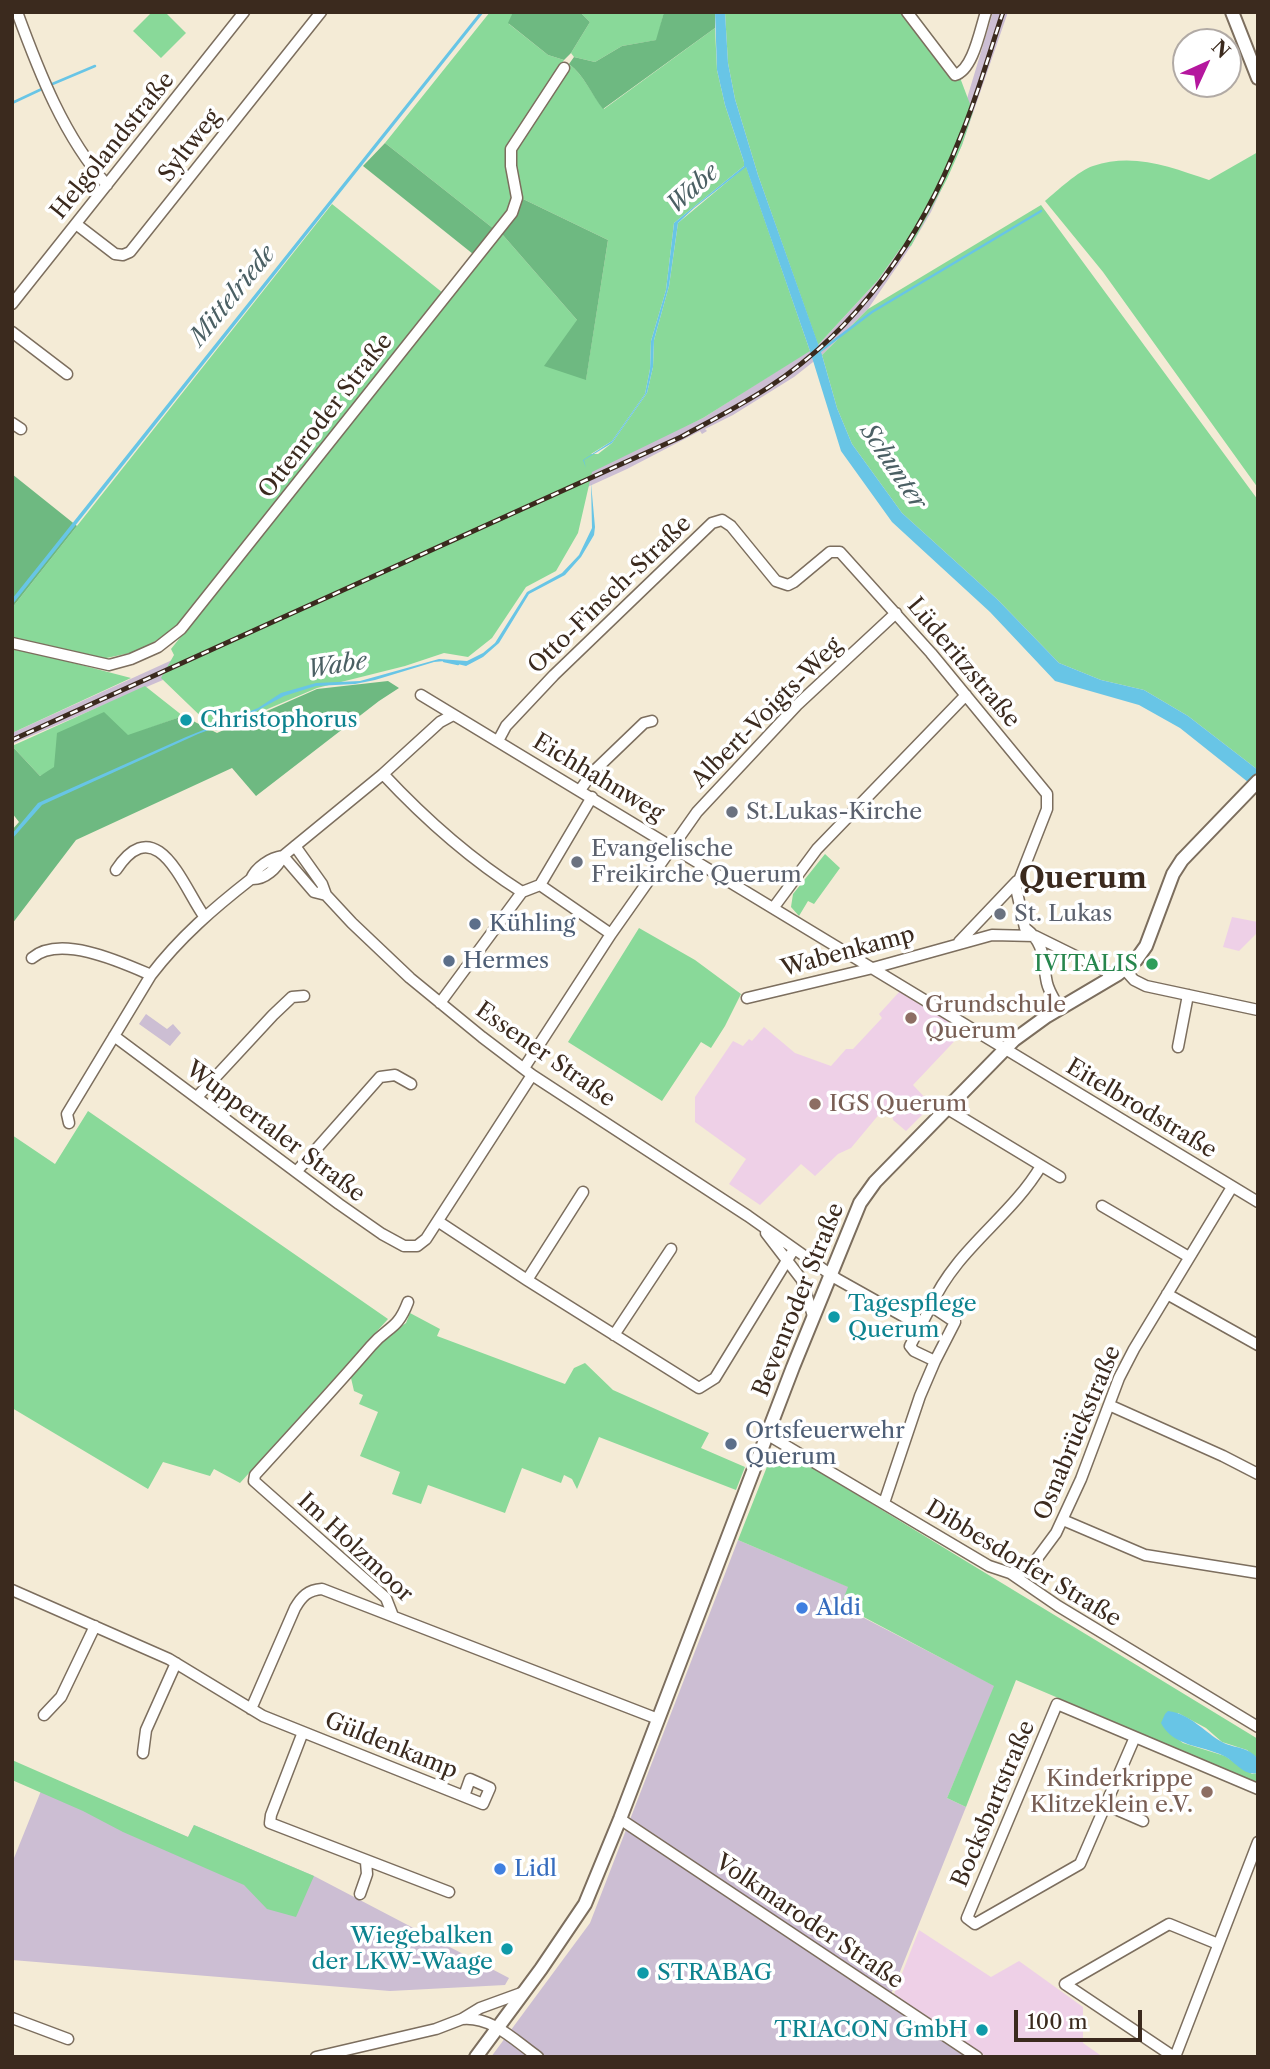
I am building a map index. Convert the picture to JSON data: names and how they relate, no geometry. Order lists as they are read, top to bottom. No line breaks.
{"streets":{"main road":["Bevenroder Straße"],"street":["Helgolandstraße","Syltweg","Ottenroder Straße","Otto-Finsch-Straße","Lüderitzstraße","Albert-Voigts-Weg","Eichhahnweg","Wabenkamp","Essener Straße","Eitelbrodstraße","Wuppertaler Straße","Osnabrückstraße","Im Holzmoor","Dibbesdorfer Straße","Güldenkamp","Bocksbartstraße","Volkmaroder Straße"]},"crossings":[["Helgolandstraße","Syltweg"],["Otto-Finsch-Straße","Lüderitzstraße"],["Otto-Finsch-Straße","Eichhahnweg"],["Lüderitzstraße","Albert-Voigts-Weg"],["Albert-Voigts-Weg","Eichhahnweg"],["Albert-Voigts-Weg","Essener Straße"],["Albert-Voigts-Weg","Wuppertaler Straße"],["Eichhahnweg","Wabenkamp"],["Eichhahnweg","Eitelbrodstraße"],["Eichhahnweg","Bevenroder Straße"],["Essener Straße","Bevenroder Straße"],["Eitelbrodstraße","Bevenroder Straße"],["Eitelbrodstraße","Osnabrückstraße"],["Bevenroder Straße","Im Holzmoor"],["Bevenroder Straße","Dibbesdorfer Straße"],["Bevenroder Straße","Volkmaroder Straße"],["Osnabrückstraße","Dibbesdorfer Straße"]],"districts":["Querum"],"water":["Wabe","Mittelriede","Schunter"],"places":["Christophorus","St.Lukas-Kirche","Evangelische Freikirche Querum","St. Lukas","Kühling","Hermes","IVITALIS","Grundschule Querum","IGS Querum","Tagespflege Querum","Ortsfeuerwehr Querum","Aldi","Kinderkrippe Klitzeklein e.V.","Lidl","Wiegebalken der LKW-Waage","STRABAG","TRIACON GmbH"],"scale_bar":"100 m","north":"top right"}
